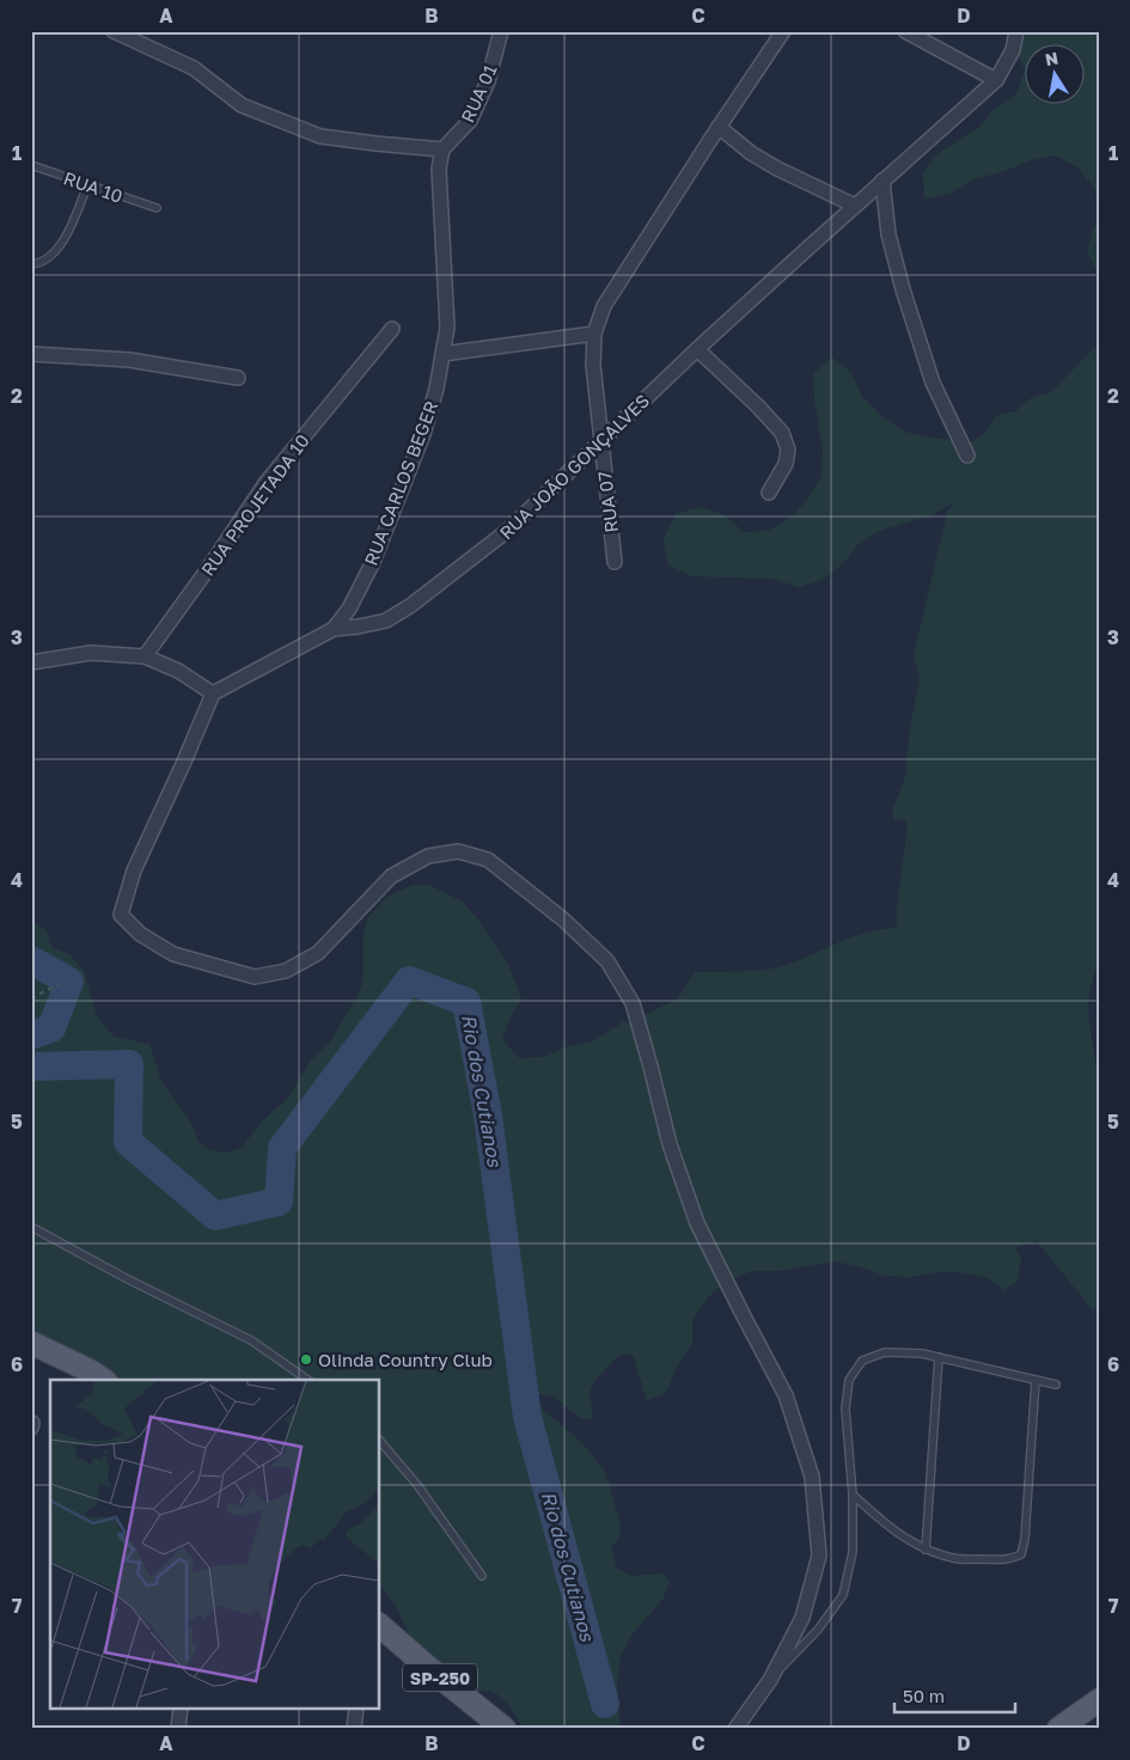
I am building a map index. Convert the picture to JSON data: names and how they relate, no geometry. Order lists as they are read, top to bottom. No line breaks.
{"streets":{"main road":["SP-250"],"street":["RUA 01","RUA JOÃO GONÇALVES","RUA CARLOS BEGER","RUA 07","RUA PROJETADA 10"],"lane":["RUA 10"]},"crossings":[["RUA 01","RUA CARLOS BEGER"],["RUA JOÃO GONÇALVES","RUA CARLOS BEGER"],["RUA JOÃO GONÇALVES","RUA 07"]],"water":["Rio dos Cutianos"],"places":["Olinda Country Club"],"scale_bar":"50 m","north":"top","grid":{"columns":["A","B","C","D"],"rows":["1","2","3","4","5","6","7"]}}
